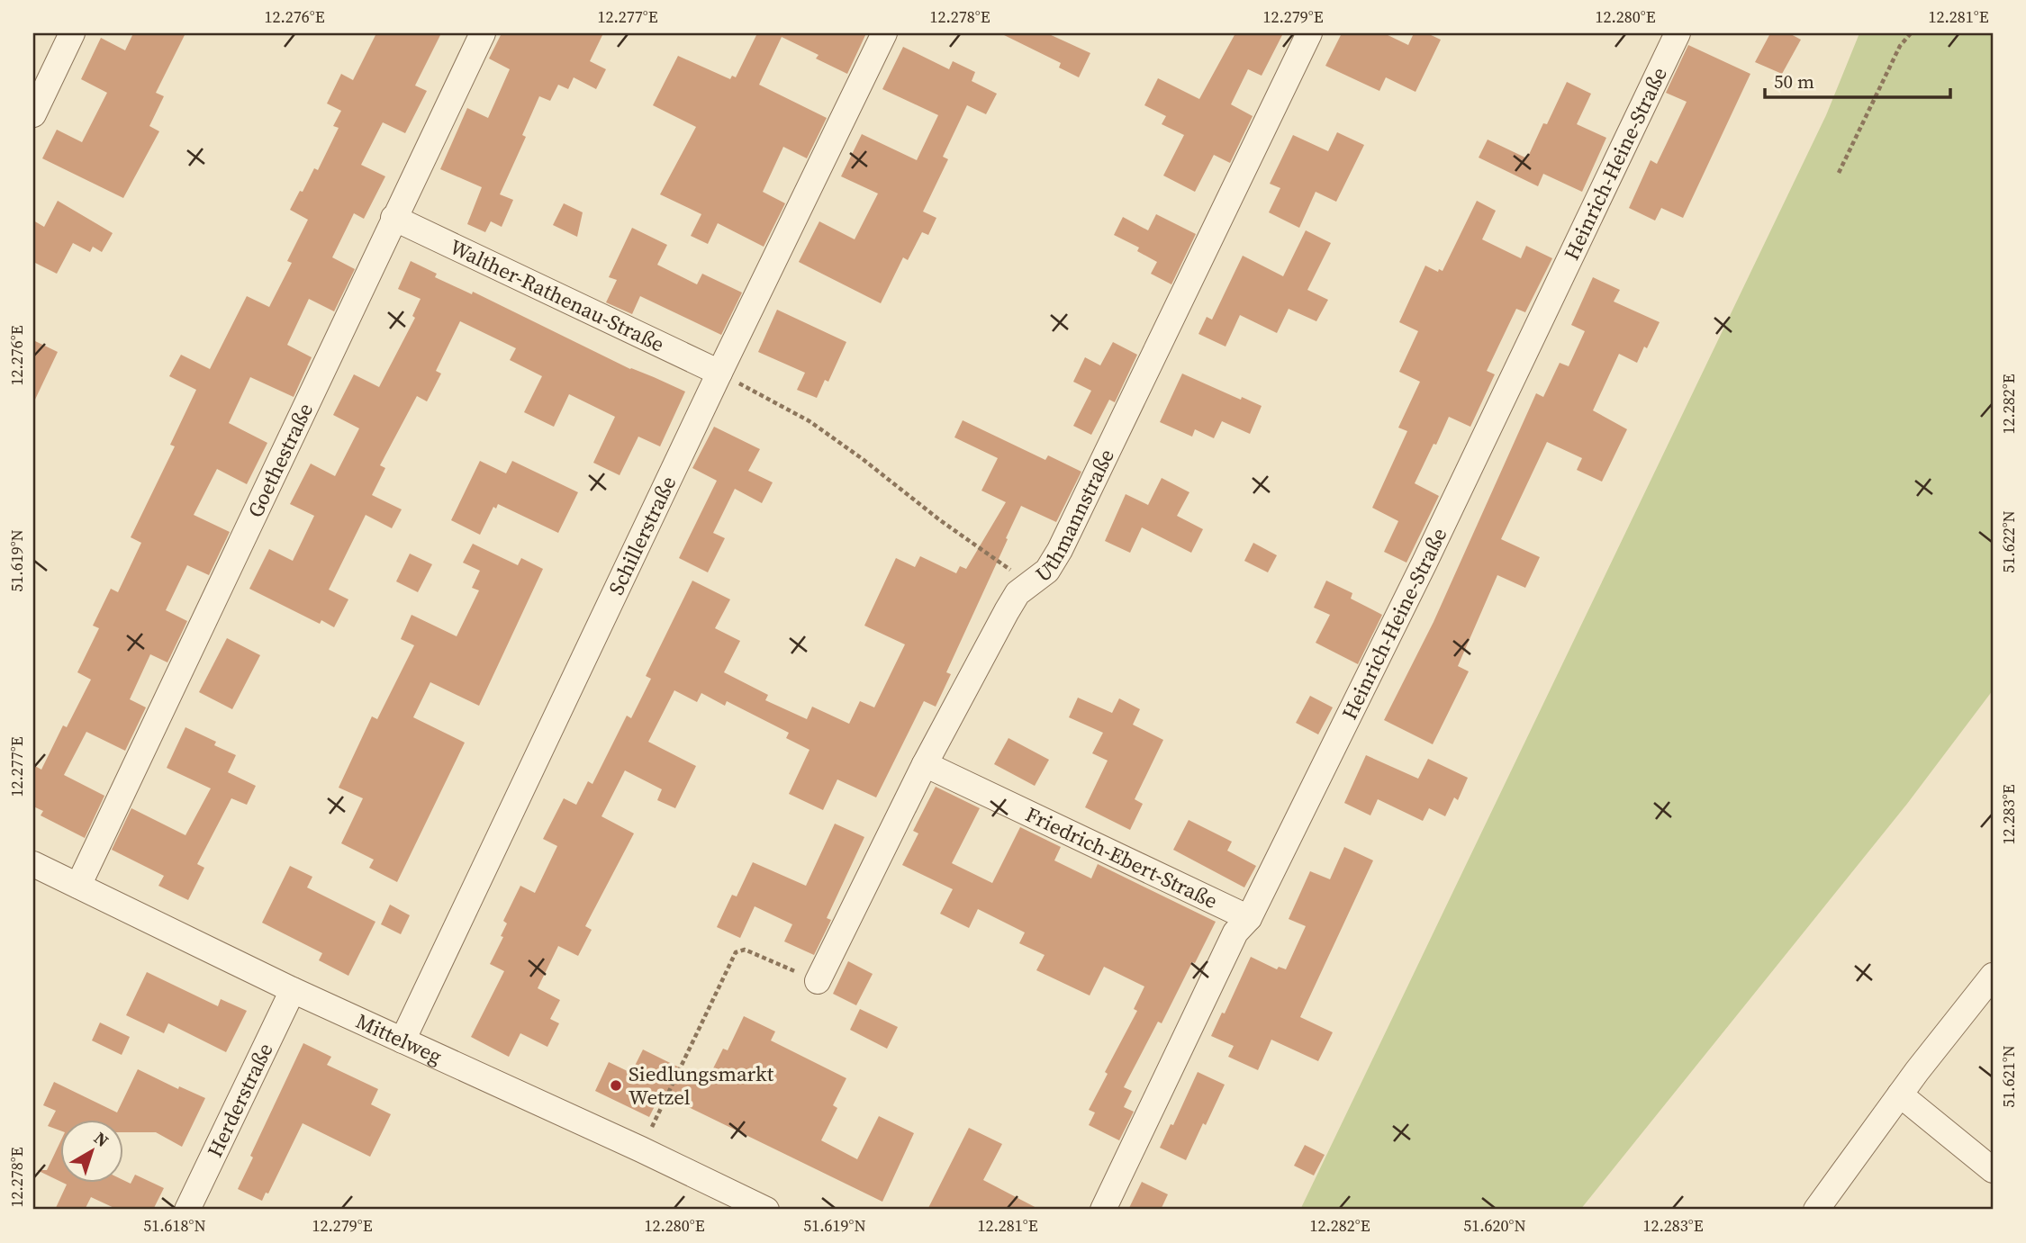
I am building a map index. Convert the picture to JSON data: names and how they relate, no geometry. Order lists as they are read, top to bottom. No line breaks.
{"streets":{"street":["Heinrich-Heine-Straße","Walther-Rathenau-Straße","Goethestraße","Uthmannstraße","Schillerstraße","Friedrich-Ebert-Straße","Mittelweg","Herderstraße"]},"crossings":[["Heinrich-Heine-Straße","Friedrich-Ebert-Straße"],["Walther-Rathenau-Straße","Goethestraße"],["Walther-Rathenau-Straße","Schillerstraße"],["Goethestraße","Mittelweg"],["Uthmannstraße","Friedrich-Ebert-Straße"],["Schillerstraße","Mittelweg"],["Mittelweg","Herderstraße"]],"places":["Siedlungsmarkt Wetzel"],"scale_bar":"50 m","north":"top right","coordinates":["12.276°E","12.277°E","12.278°E","12.279°E","12.280°E","12.281°E","12.282°E","51.622°N","51.619°N","12.283°E","51.621°N","51.618°N","51.620°N"]}
